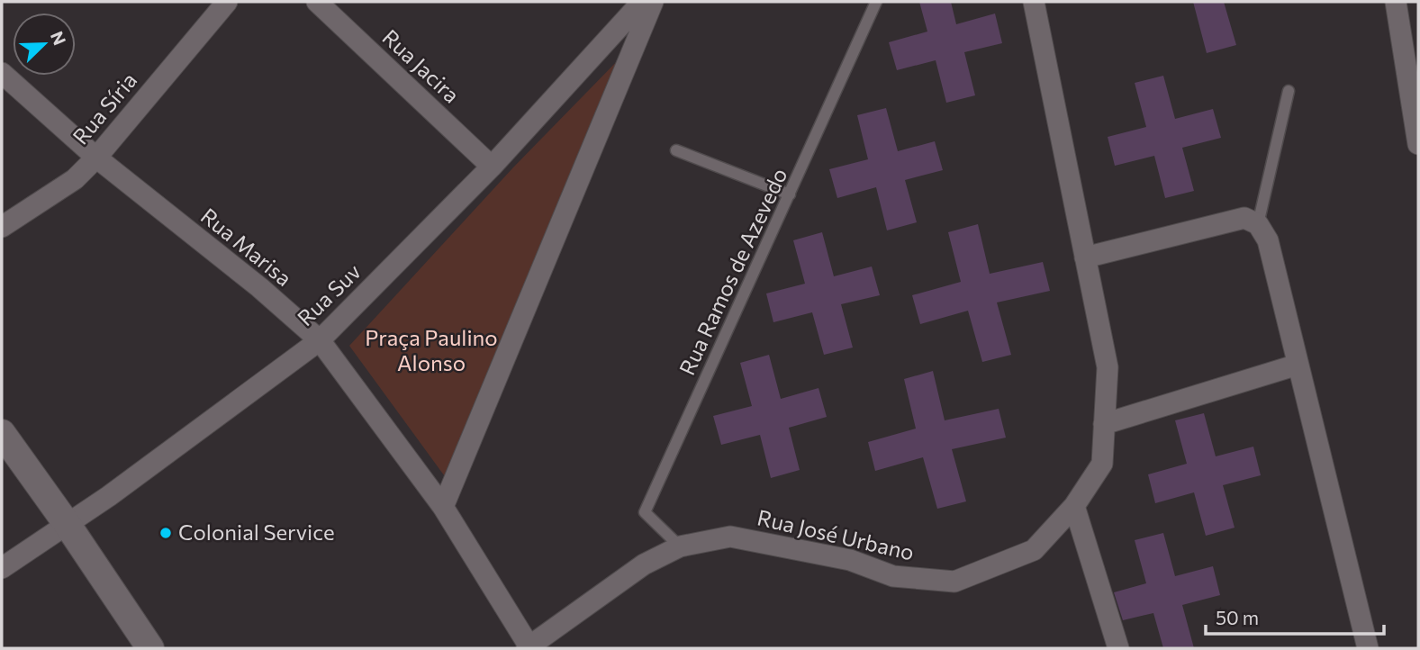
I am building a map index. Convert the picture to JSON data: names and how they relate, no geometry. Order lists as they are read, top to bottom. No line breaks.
{"streets":{"street":["Rua Jacira","Rua Síria","Rua Marisa","Rua Suv","Rua José Urbano"],"lane":["Rua Ramos de Azevedo"]},"crossings":[["Rua Jacira","Rua Suv"],["Rua Síria","Rua Marisa"],["Rua Marisa","Rua Suv"],["Rua Marisa","Rua José Urbano"],["Rua Ramos de Azevedo","Rua José Urbano"]],"parks":["Praça Paulino Alonso"],"places":["Colonial Service"],"scale_bar":"50 m","north":"top right"}
